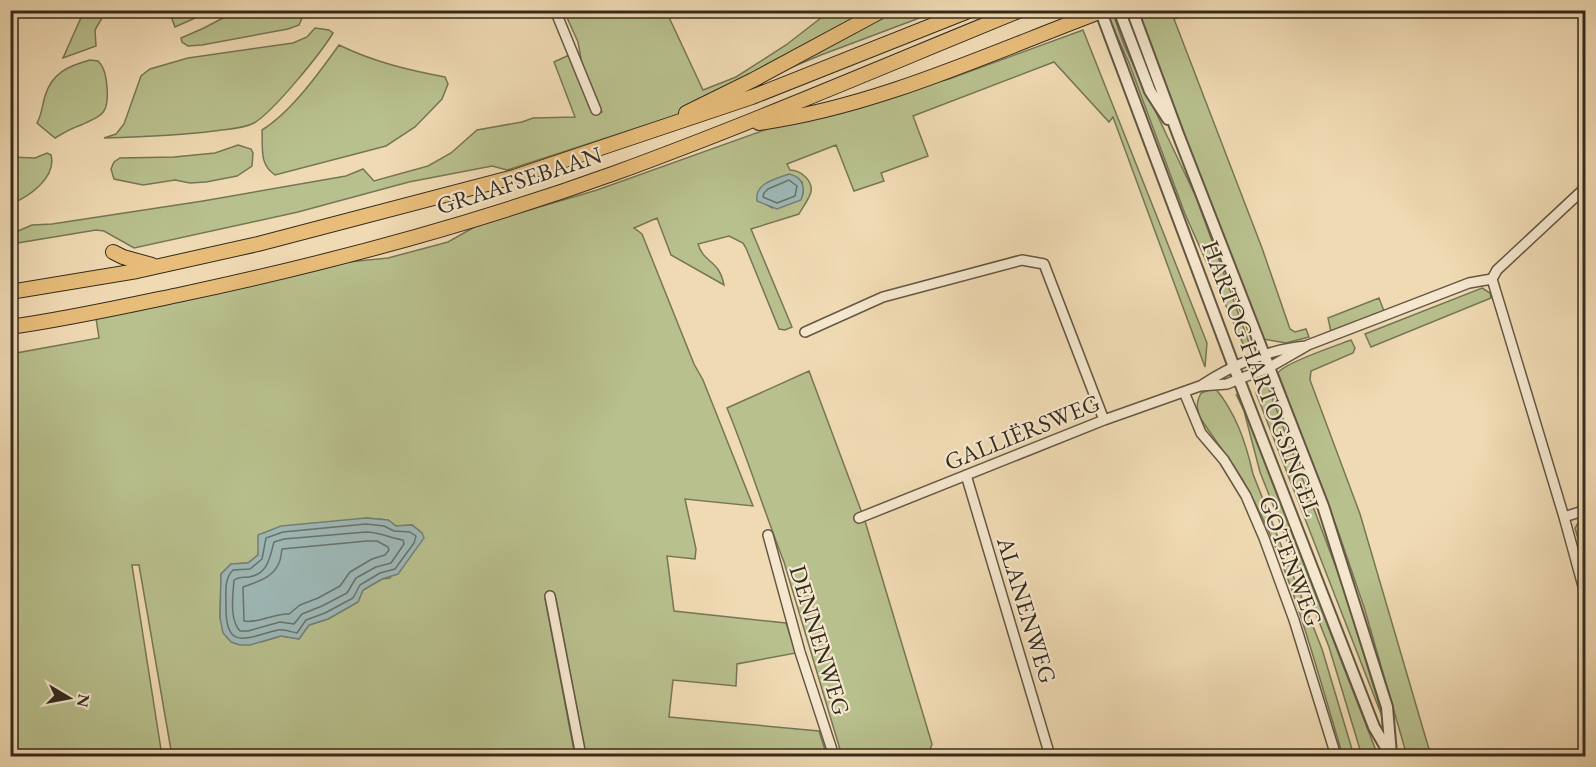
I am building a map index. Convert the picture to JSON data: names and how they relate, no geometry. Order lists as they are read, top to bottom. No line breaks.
{"streets":{"main road":["GRAAFSEBAAN"],"street":["HARTOG HARTOGSINGEL","GALLIËRSWEG","GOTENWEG","ALANENWEG","DENNENWEG"]},"crossings":[["HARTOG HARTOGSINGEL","GALLIËRSWEG"],["GALLIËRSWEG","GOTENWEG"],["GALLIËRSWEG","ALANENWEG"]],"north":"right"}
